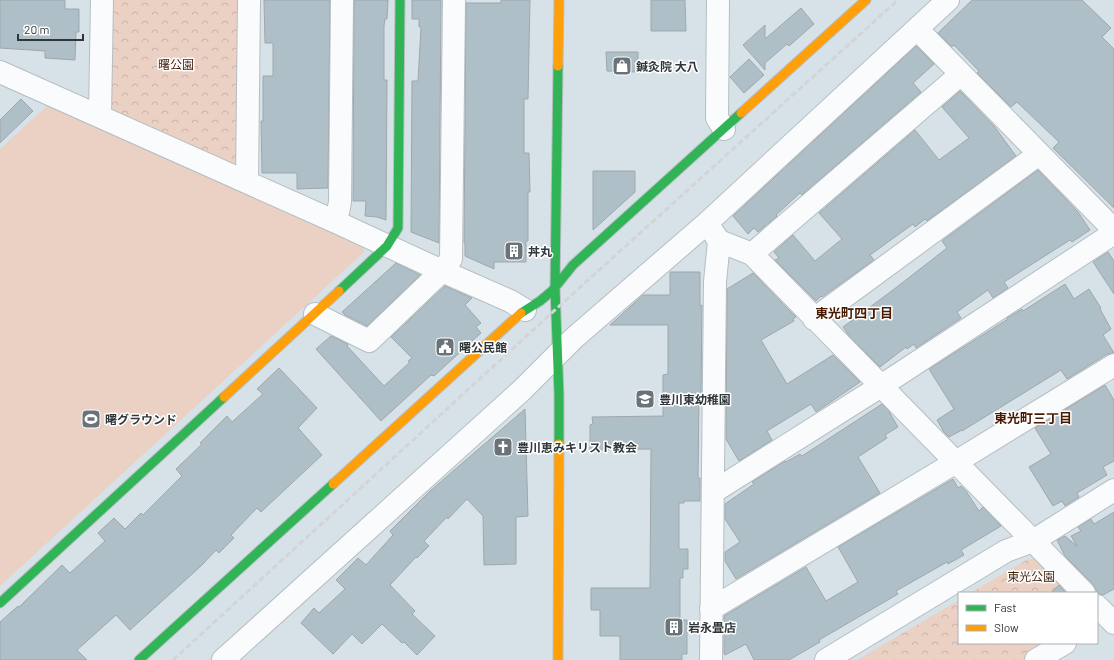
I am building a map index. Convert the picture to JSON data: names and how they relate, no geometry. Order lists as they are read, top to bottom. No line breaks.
{"districts":["東光町四丁目","東光町三丁目"],"parks":["曙公園","東光公園"],"places":{"shop":["鍼灸院 大八"],"building":["丼丸","岩永畳店"],"public building":["曙公民館"],"school or university":["豊川東幼稚園"],"sports":["曙グラウンド"],"church":["豊川恵みキリスト教会"]},"legend":["Fast","Slow"],"scale_bar":"20 m"}
